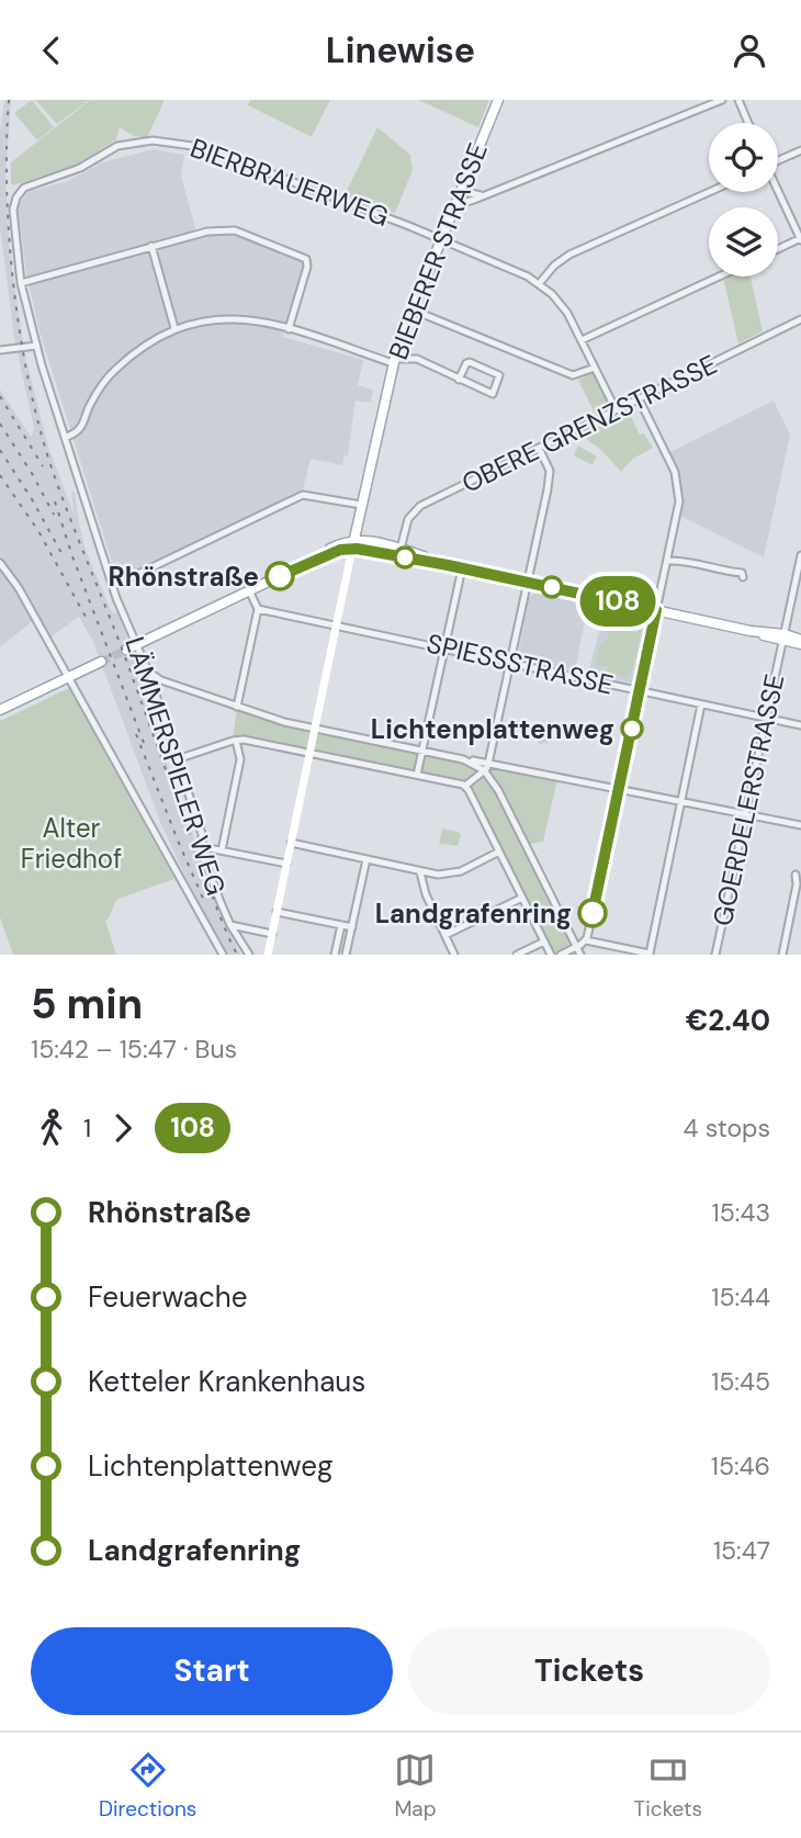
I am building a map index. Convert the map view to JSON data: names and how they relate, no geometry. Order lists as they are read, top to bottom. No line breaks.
{"streets":{"main road":["BIEBERER STRASSE"],"street":["BIERBRAUERWEG","OBERE GRENZSTRASSE","SPIESSSTRASSE","LÄMMERSPIELER WEG","GOERDELERSTRASSE"]},"crossings":[["BIERBRAUERWEG","BIEBERER STRASSE"],["BIERBRAUERWEG","OBERE GRENZSTRASSE"],["BIERBRAUERWEG","LÄMMERSPIELER WEG"],["BIEBERER STRASSE","SPIESSSTRASSE"],["SPIESSSTRASSE","GOERDELERSTRASSE"]],"parks":["Alter Friedhof"],"places":["Rhönstraße","Lichtenplattenweg","Landgrafenring"],"lines":["bus line 108"],"page":{"header":"Linewise","on_map":"108","heading":["5 min","15:42 – 15:47 · Bus","€2.40"],"legs":["1","108","4 stops"],"list":[{"name":"Rhönstraße","value":"15:43"},{"name":"Feuerwache","value":"15:44"},{"name":"Ketteler Krankenhaus","value":"15:45"},{"name":"Lichtenplattenweg","value":"15:46"},{"name":"Landgrafenring","value":"15:47"}],"buttons":["Start","Tickets"],"tabs":["Directions","Map","Tickets"]}}
